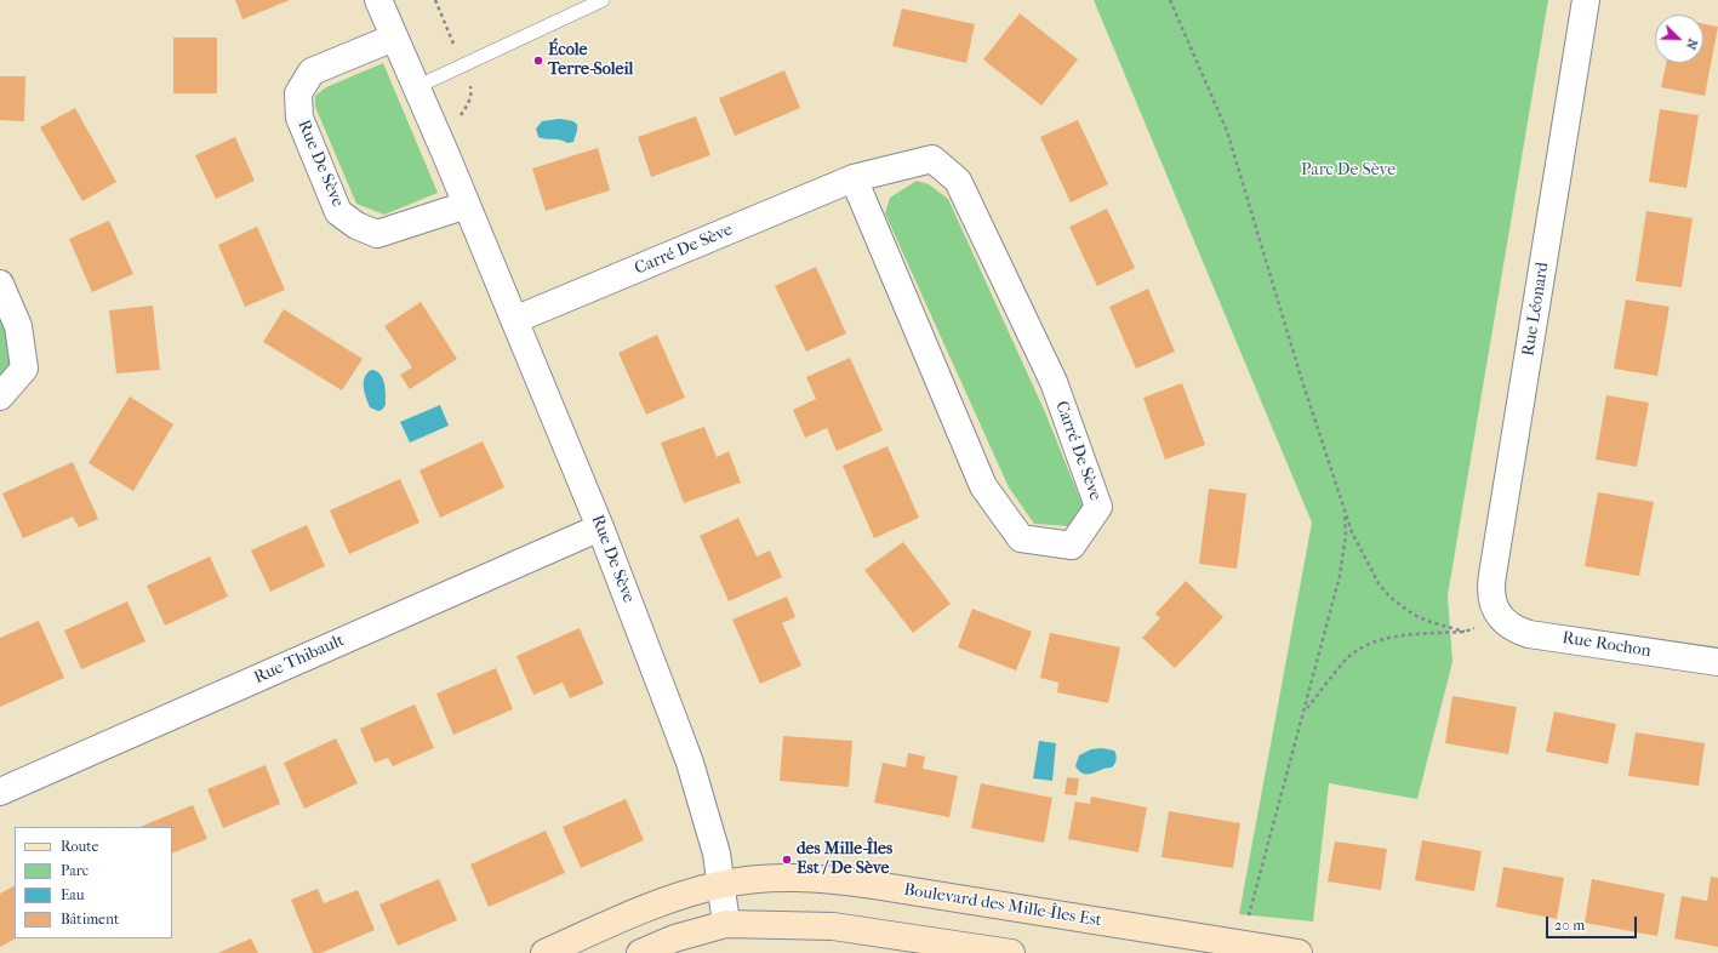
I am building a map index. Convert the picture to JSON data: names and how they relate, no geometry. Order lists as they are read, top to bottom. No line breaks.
{"streets":{"street":["Rue De Sève","Carré De Sève","Rue Léonard","Rue Rochon","Rue Thibault","Boulevard des Mille-Îles Est"]},"crossings":[["Rue De Sève","Carré De Sève"],["Rue De Sève","Rue Thibault"],["Rue De Sève","Boulevard des Mille-Îles Est"],["Rue Léonard","Rue Rochon"]],"parks":["Parc De Sève"],"places":["École Terre-Soleil","des Mille-Îles Est / De Sève"],"legend":["Route","Parc","Eau","Bâtiment"],"scale_bar":"20 m","north":"bottom right"}
